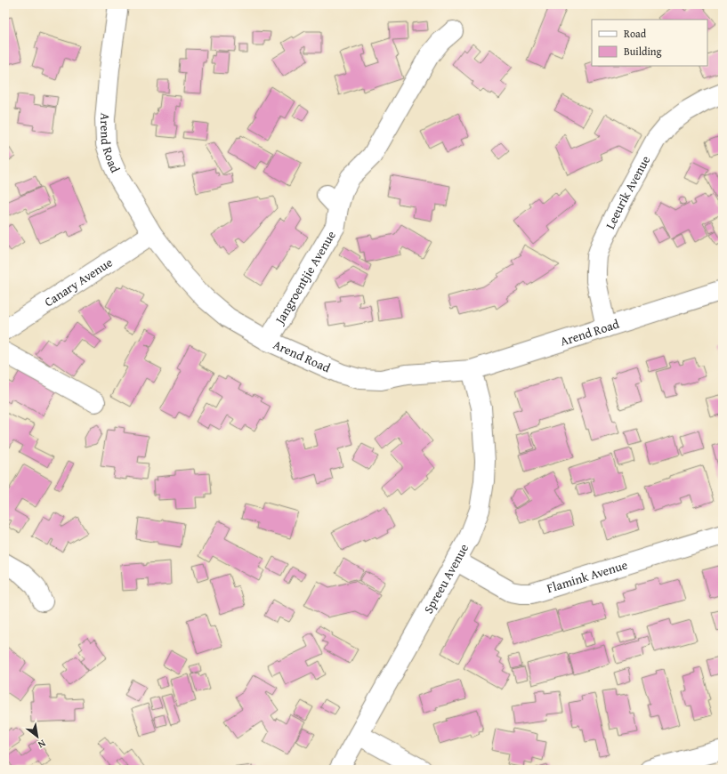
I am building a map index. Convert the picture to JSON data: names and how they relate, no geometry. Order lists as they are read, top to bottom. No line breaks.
{"streets":{"street":["Arend Road","Leeurik Avenue","Jangroentjie Avenue","Canary Avenue","Flamink Avenue","Spreeu Avenue"]},"crossings":[["Arend Road","Leeurik Avenue"],["Arend Road","Jangroentjie Avenue"],["Arend Road","Canary Avenue"],["Arend Road","Spreeu Avenue"],["Flamink Avenue","Spreeu Avenue"]],"legend":["Road","Building"],"north":"bottom right"}
